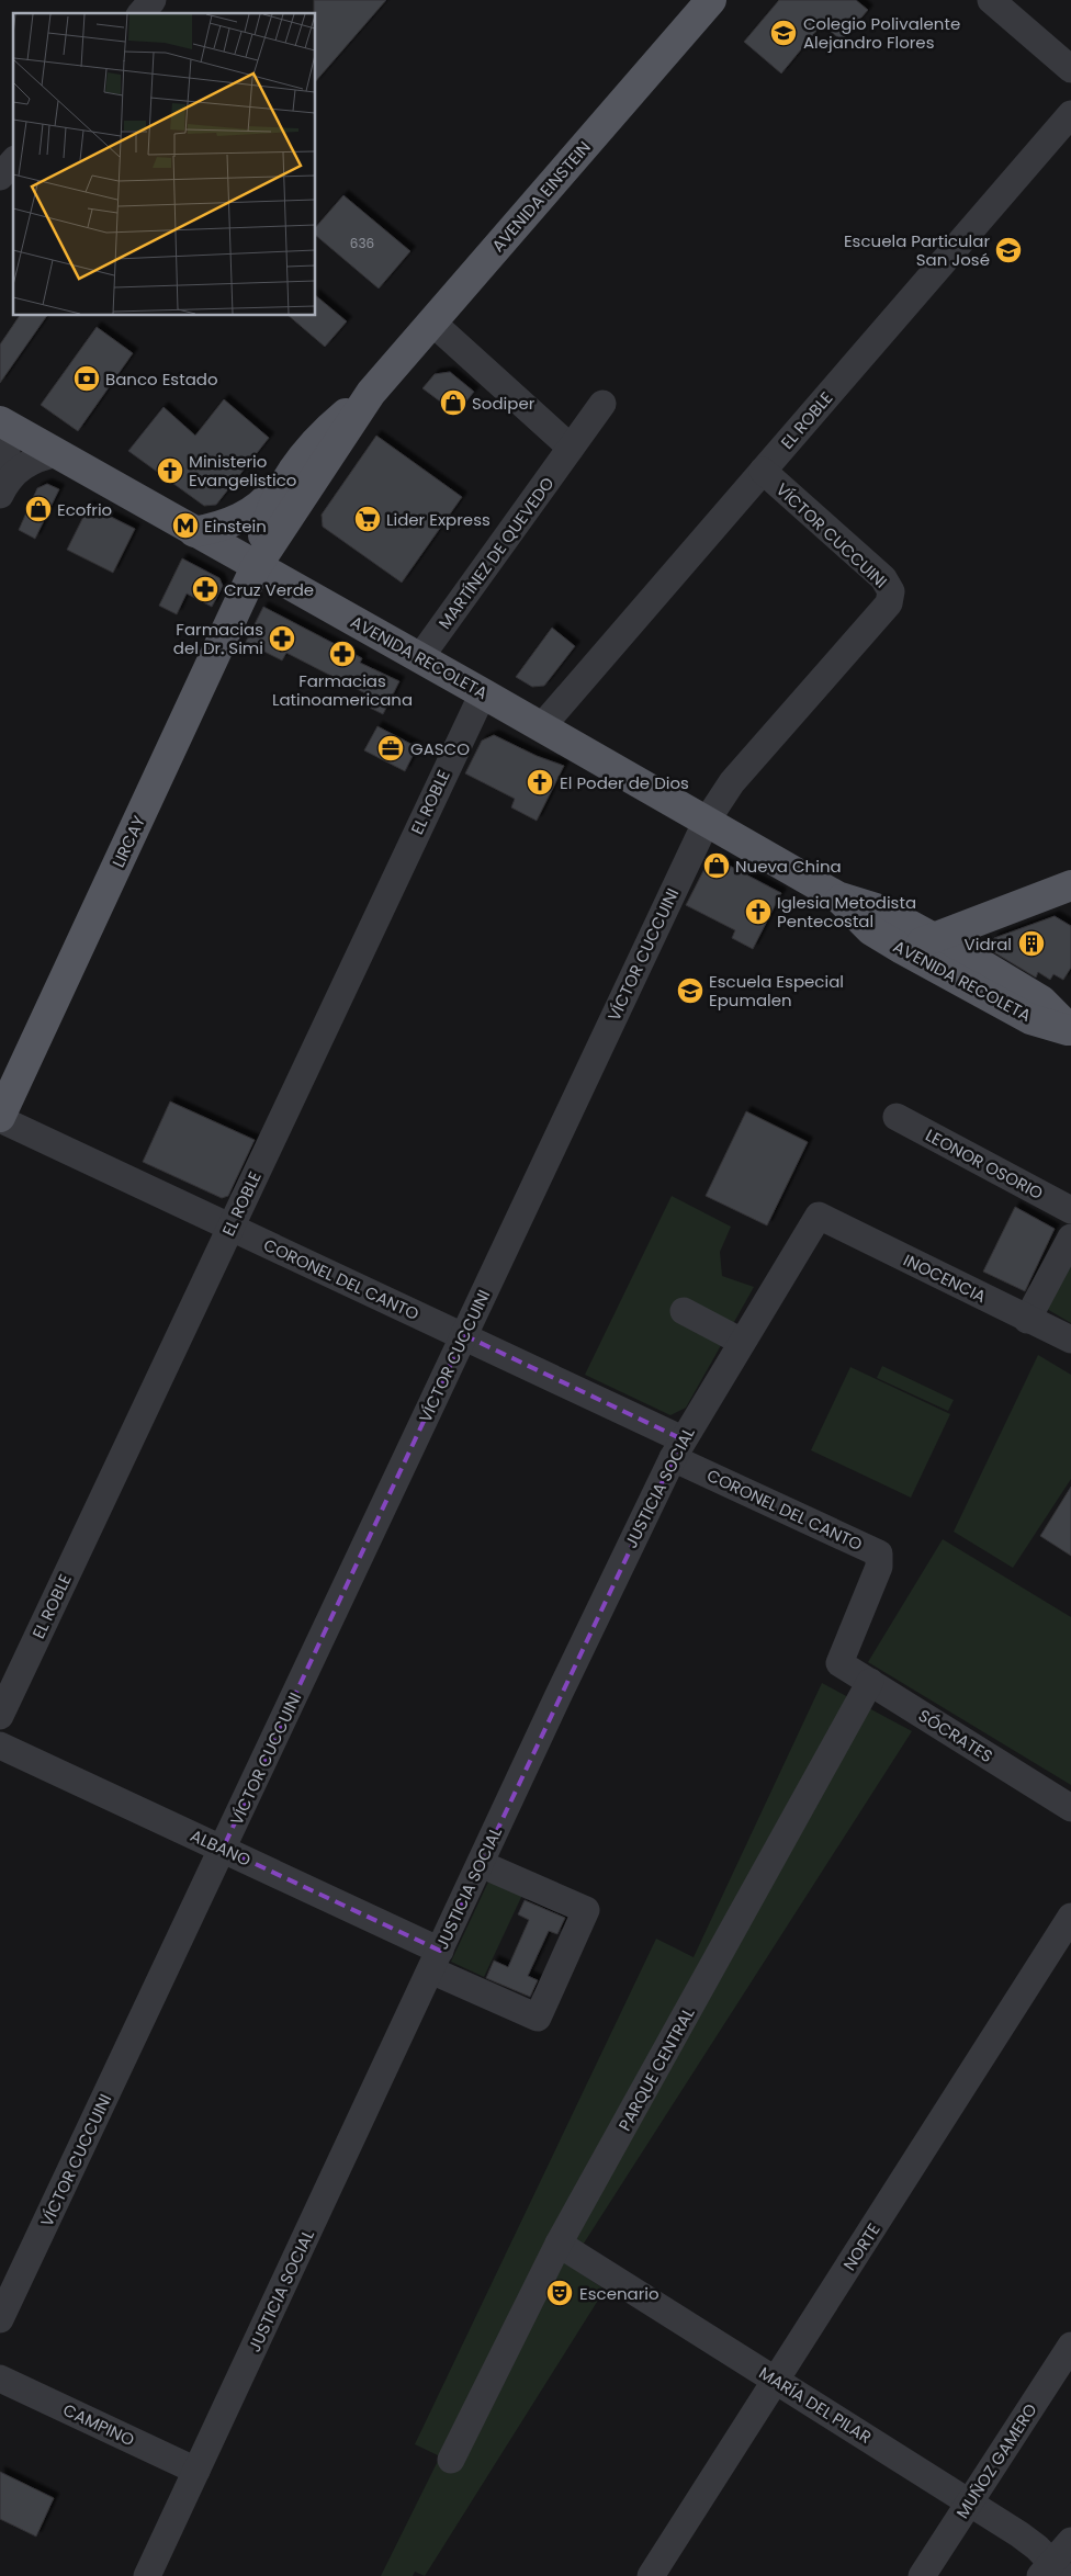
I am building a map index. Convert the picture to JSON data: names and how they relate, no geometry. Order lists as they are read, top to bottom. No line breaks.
{"streets":{"main road":["AVENIDA EINSTEIN","AVENIDA RECOLETA","LIRCAY"],"street":["EL ROBLE","VÍCTOR CUCCUINI","MARTÍNEZ DE QUEVEDO","LEONOR OSORIO","INOCENCIA","CORONEL DEL CANTO","JUSTICIA SOCIAL","SÓCRATES","ALBANO","PARQUE CENTRAL","NORTE","MARÍA DEL PILAR","CAMPINO","MUÑOZ GAMERO"]},"crossings":[["AVENIDA EINSTEIN","AVENIDA RECOLETA"],["AVENIDA EINSTEIN","LIRCAY"],["EL ROBLE","VÍCTOR CUCCUINI"],["EL ROBLE","AVENIDA RECOLETA"],["EL ROBLE","CORONEL DEL CANTO"],["VÍCTOR CUCCUINI","AVENIDA RECOLETA"],["VÍCTOR CUCCUINI","CORONEL DEL CANTO"],["VÍCTOR CUCCUINI","ALBANO"],["MARTÍNEZ DE QUEVEDO","AVENIDA RECOLETA"],["AVENIDA RECOLETA","LIRCAY"],["LIRCAY","CORONEL DEL CANTO"],["INOCENCIA","JUSTICIA SOCIAL"],["CORONEL DEL CANTO","JUSTICIA SOCIAL"],["CORONEL DEL CANTO","SÓCRATES"],["JUSTICIA SOCIAL","ALBANO"],["JUSTICIA SOCIAL","CAMPINO"],["SÓCRATES","PARQUE CENTRAL"],["PARQUE CENTRAL","MARÍA DEL PILAR"],["NORTE","MARÍA DEL PILAR"],["MARÍA DEL PILAR","MUÑOZ GAMERO"]],"places":{"school or university":["Colegio Polivalente Alejandro Flores","Escuela Particular San José","Escuela Especial Epumalen"],"bank":["Banco Estado"],"shop":["Sodiper","Ecofrio","Nueva China"],"church":["Ministerio Evangelistico","El Poder de Dios","Iglesia Metodista Pentecostal"],"supermarket":["Lider Express"],"metro station":["Einstein"],"pharmacy":["Cruz Verde","Farmacias del Dr. Simi","Farmacias Latinoamericana"],"office":["GASCO"],"building":["Vidral"],"theatre":["Escenario"]},"house_numbers":["636"]}
